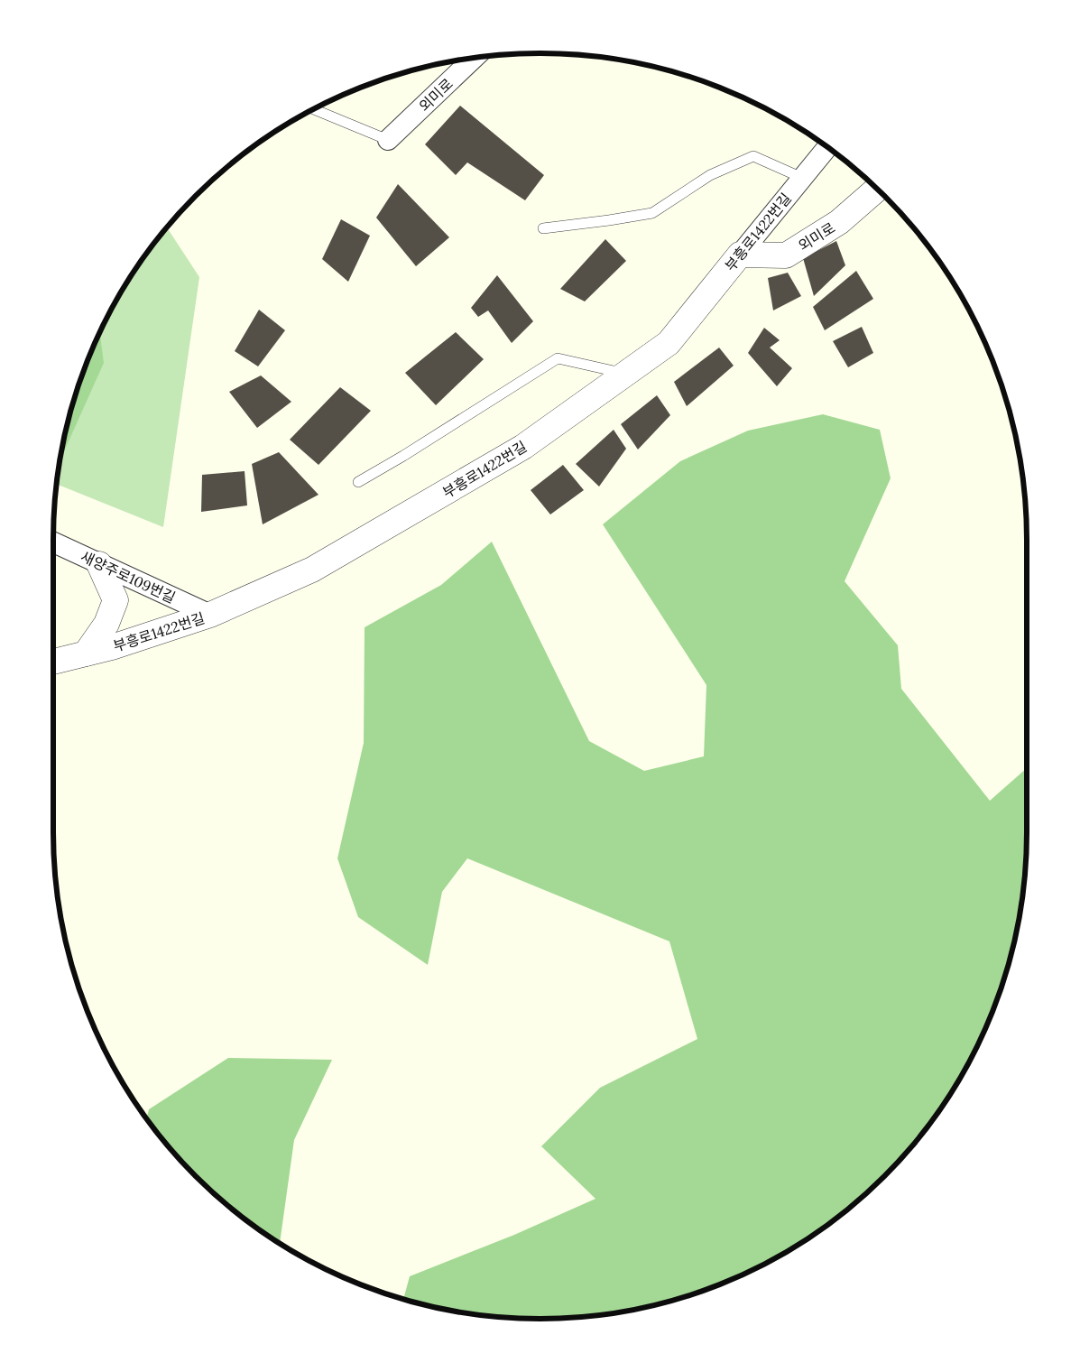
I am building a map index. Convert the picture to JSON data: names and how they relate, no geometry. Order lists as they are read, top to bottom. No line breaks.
{"streets":{"street":["외미로","부흥로1422번길","새양주로109번길"]},"crossings":[["외미로","부흥로1422번길"],["부흥로1422번길","새양주로109번길"]]}
